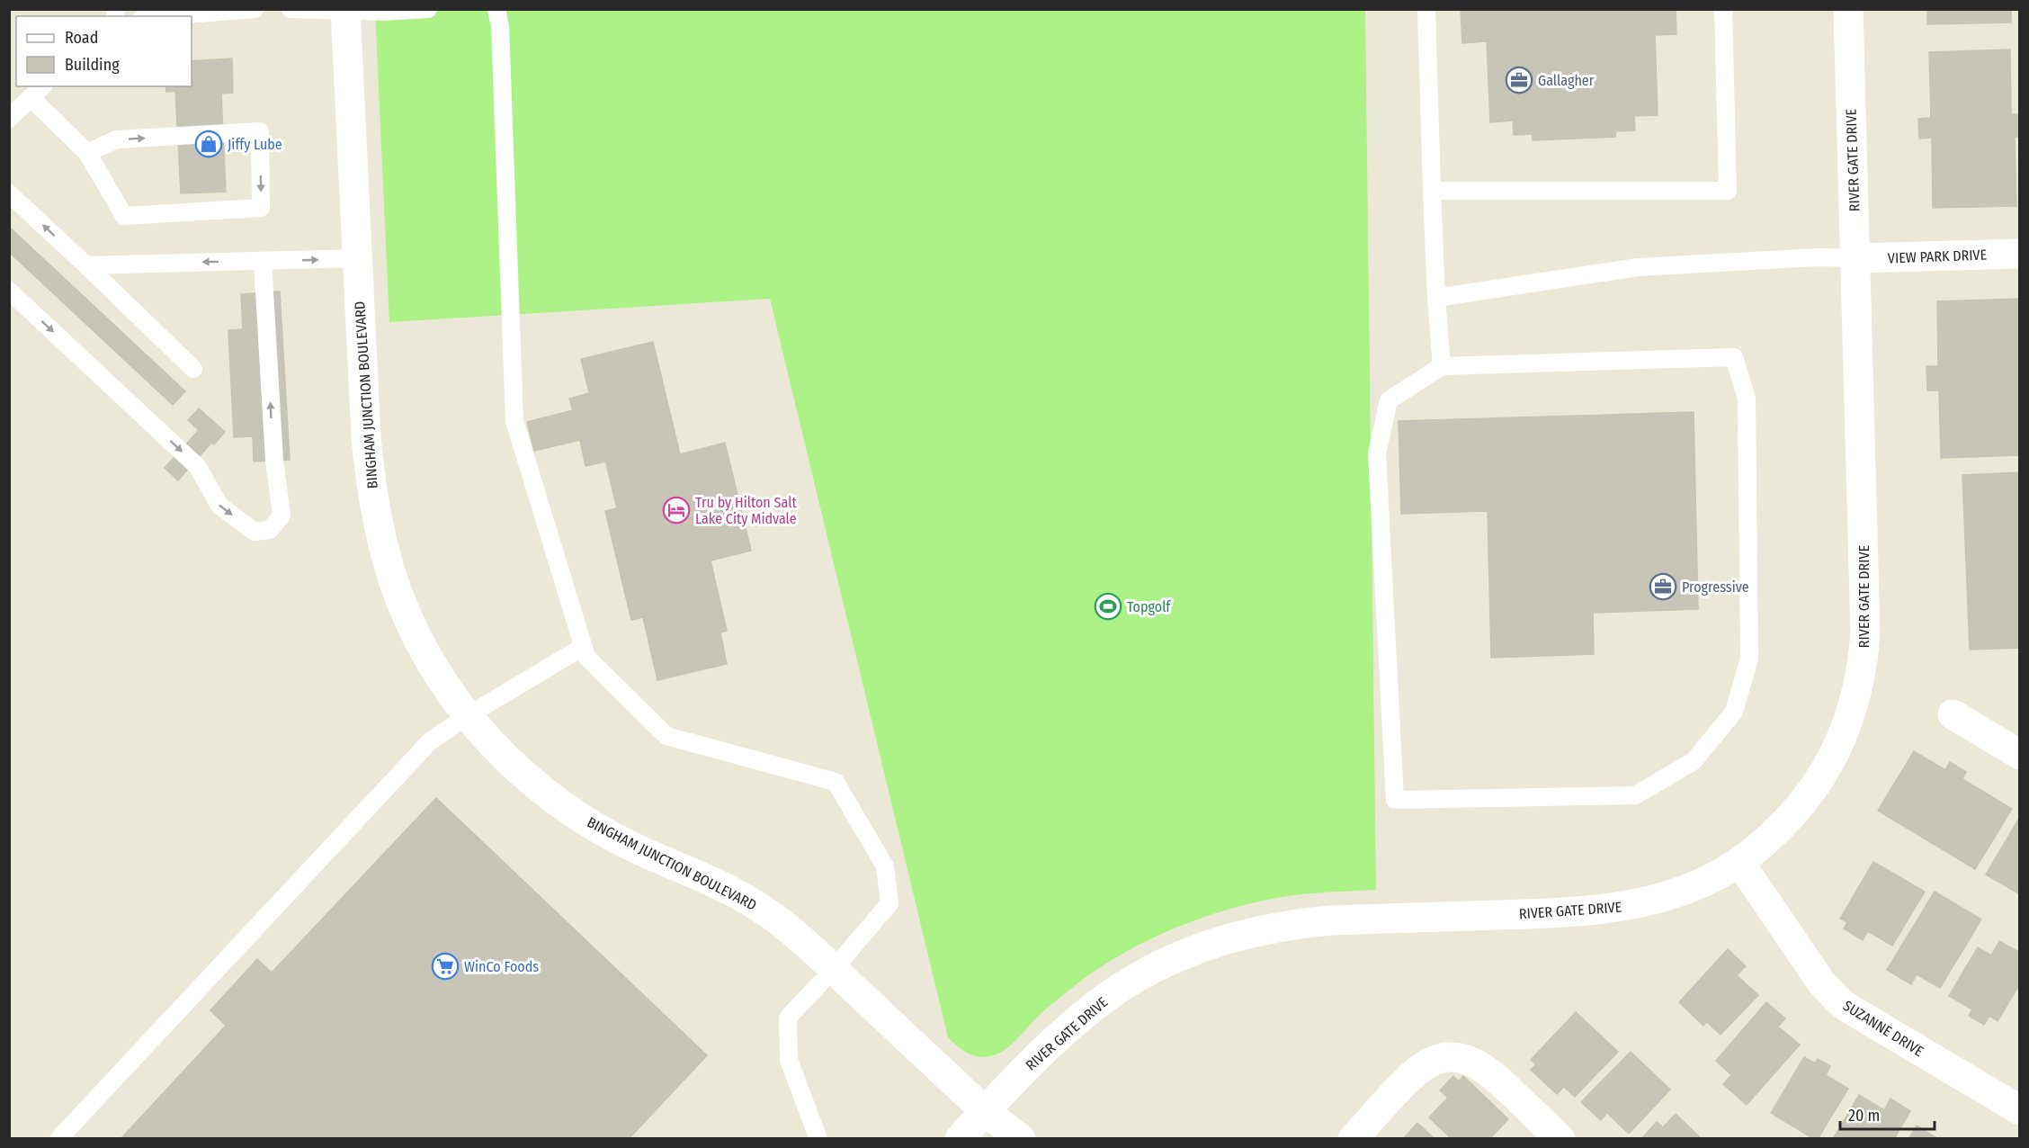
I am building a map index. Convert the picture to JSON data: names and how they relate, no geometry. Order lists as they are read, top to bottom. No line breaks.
{"streets":{"street":["RIVER GATE DRIVE","VIEW PARK DRIVE","BINGHAM JUNCTION BOULEVARD","SUZANNE DRIVE"]},"crossings":[["RIVER GATE DRIVE","VIEW PARK DRIVE"],["RIVER GATE DRIVE","BINGHAM JUNCTION BOULEVARD"],["RIVER GATE DRIVE","SUZANNE DRIVE"]],"places":{"office":["Gallagher","Progressive"],"shop":["Jiffy Lube"],"hotel":["Tru by Hilton Salt Lake City Midvale"],"sports":["Topgolf"],"supermarket":["WinCo Foods"]},"legend":["Road","Building"],"scale_bar":"20 m"}
